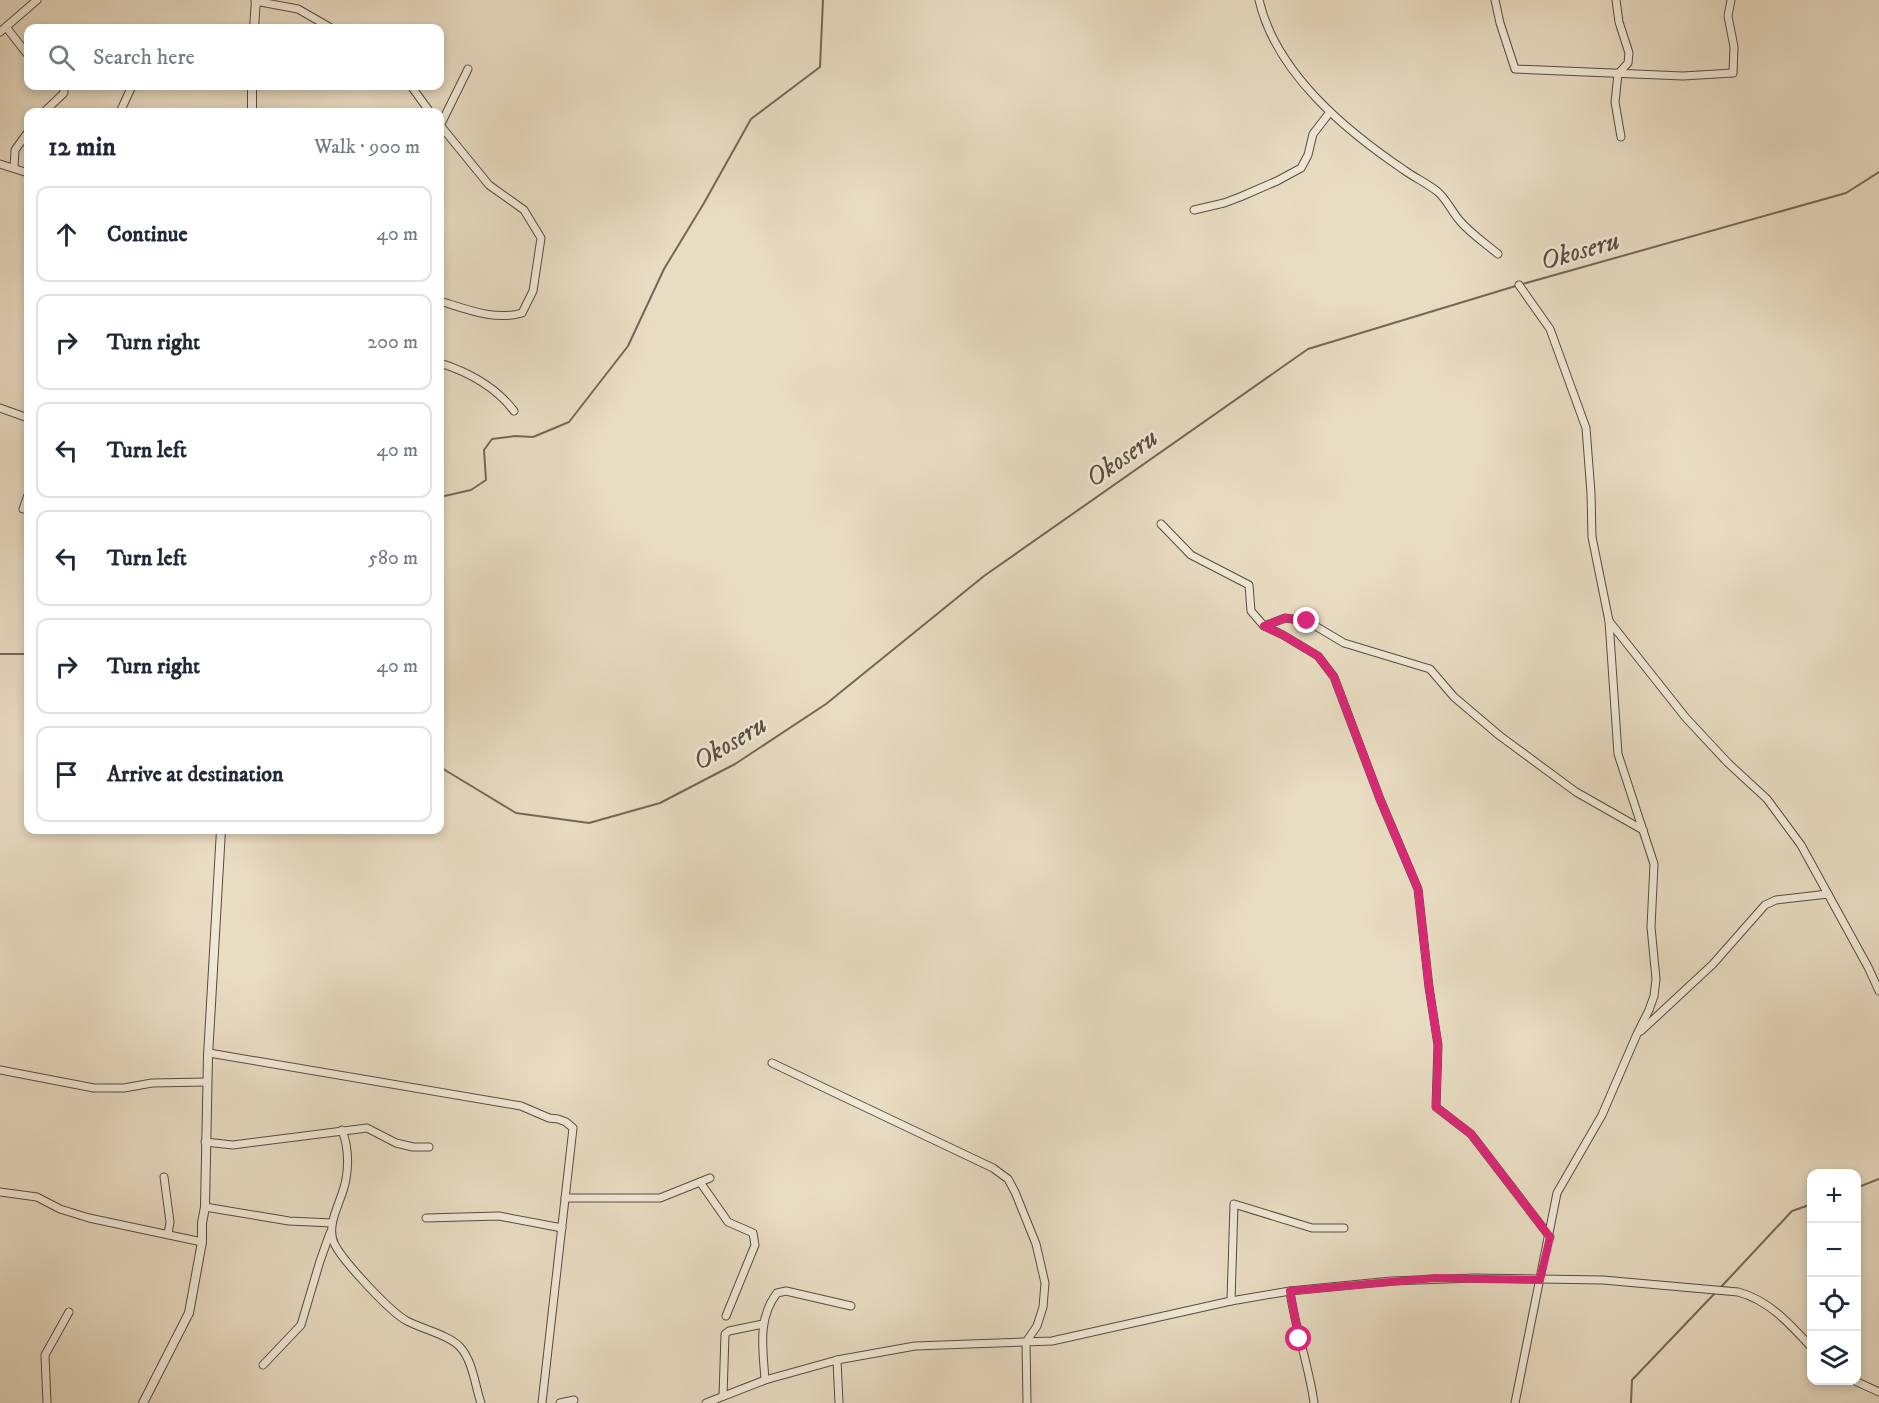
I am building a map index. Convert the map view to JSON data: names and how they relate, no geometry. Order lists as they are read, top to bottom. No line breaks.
{"water":["Okoseru"],"page":{"search":"Search here","heading":["12 min","Walk · 900 m"],"list":[["Continue","40 m"],["Turn right","200 m"],["Turn left","40 m"],["Turn left","580 m"],["Turn right","40 m"],"Arrive at destination"],"map_buttons":["+","−"]}}
